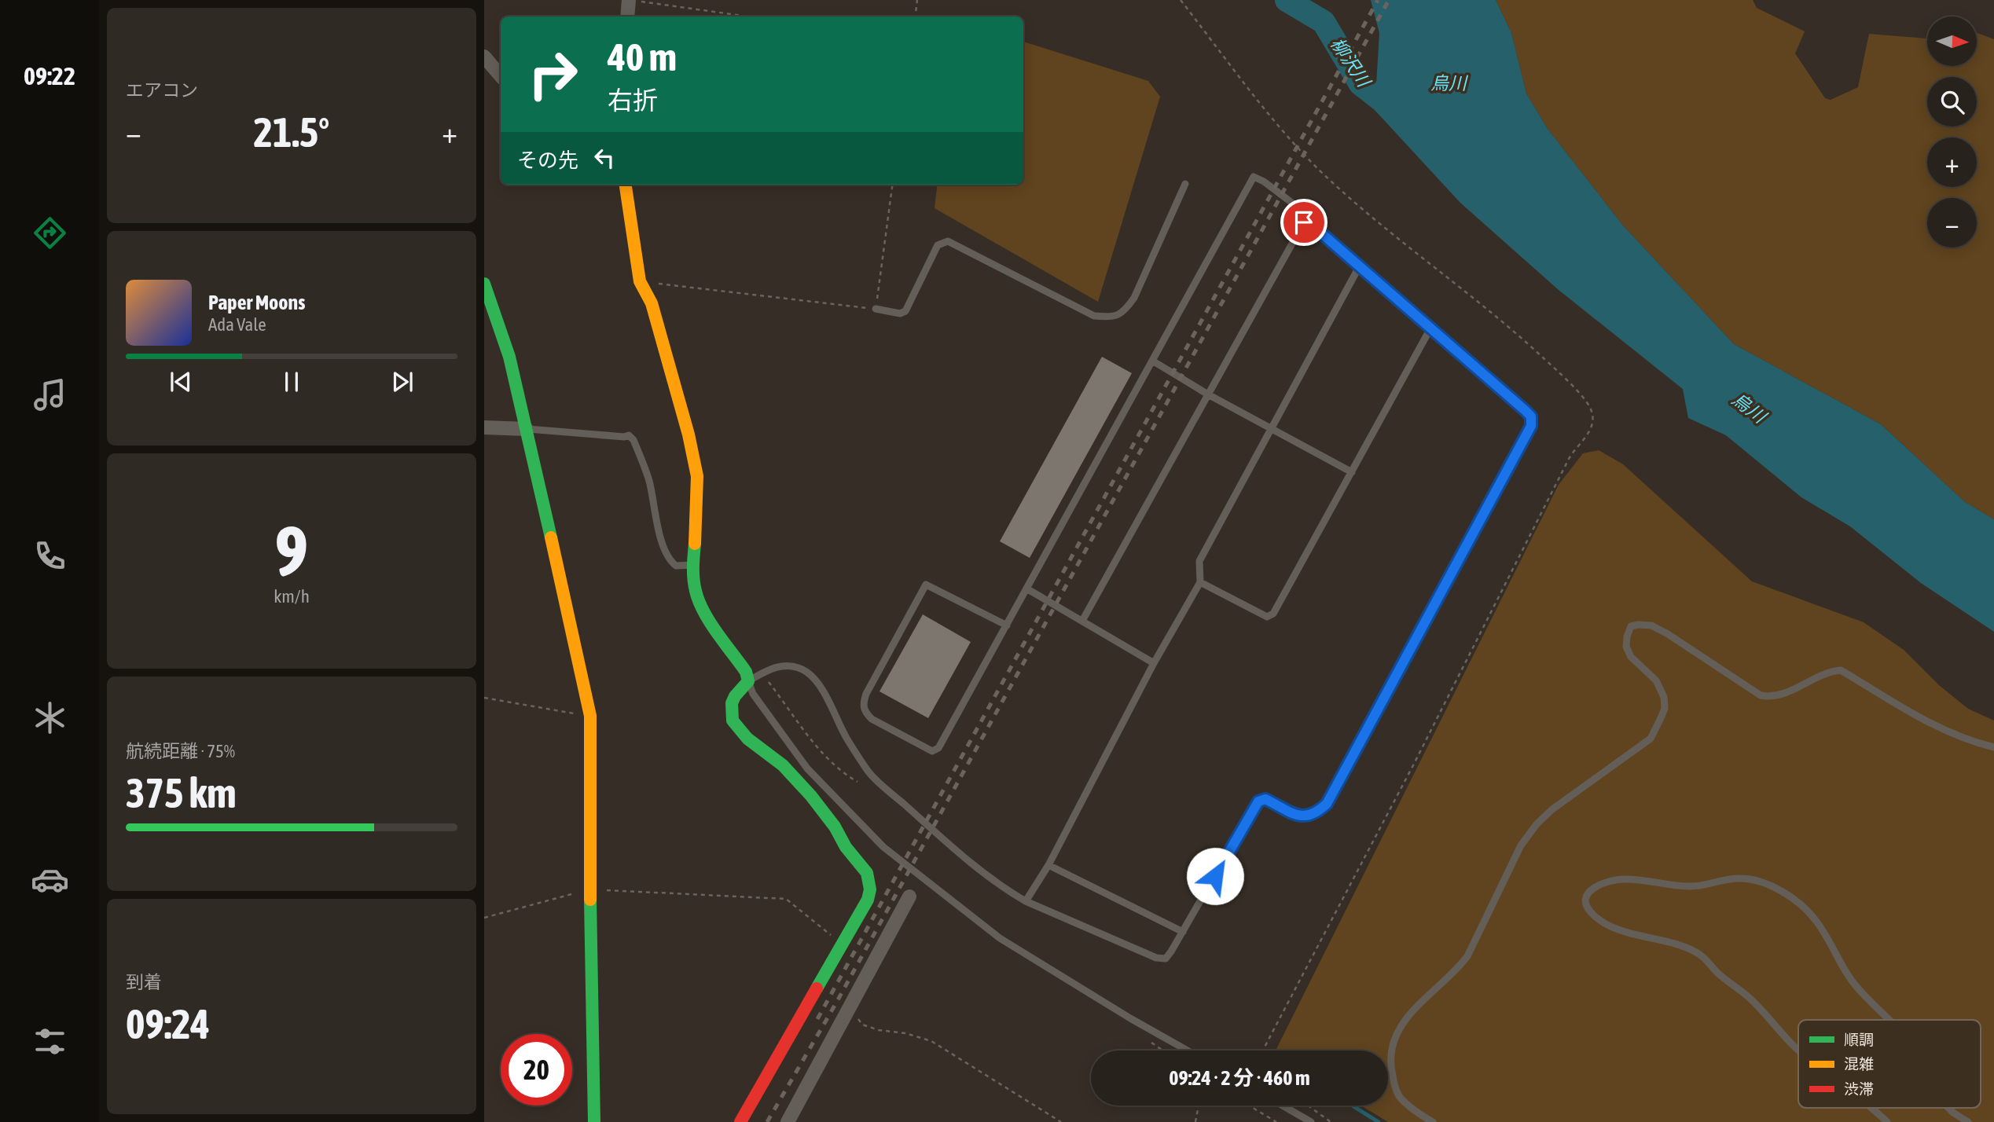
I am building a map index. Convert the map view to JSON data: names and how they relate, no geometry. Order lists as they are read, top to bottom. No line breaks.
{"water":["柳沢川","烏川"],"legend":["順調","混雑","渋滞"],"north":"right","page":{"tabs":"09:22","tile":["エアコン",["9","km/h"],["航続距離 · 75%","375 km"],["到着","09:24"]],"map_buttons":["+","−"],"turn":["40 m","右折"],"heat":["−","21.5°","+"],"then":"その先","song":["Paper Moons","Ada Vale"],"limit":"20","trip":"09:24 · 2 分 · 460 m"}}
